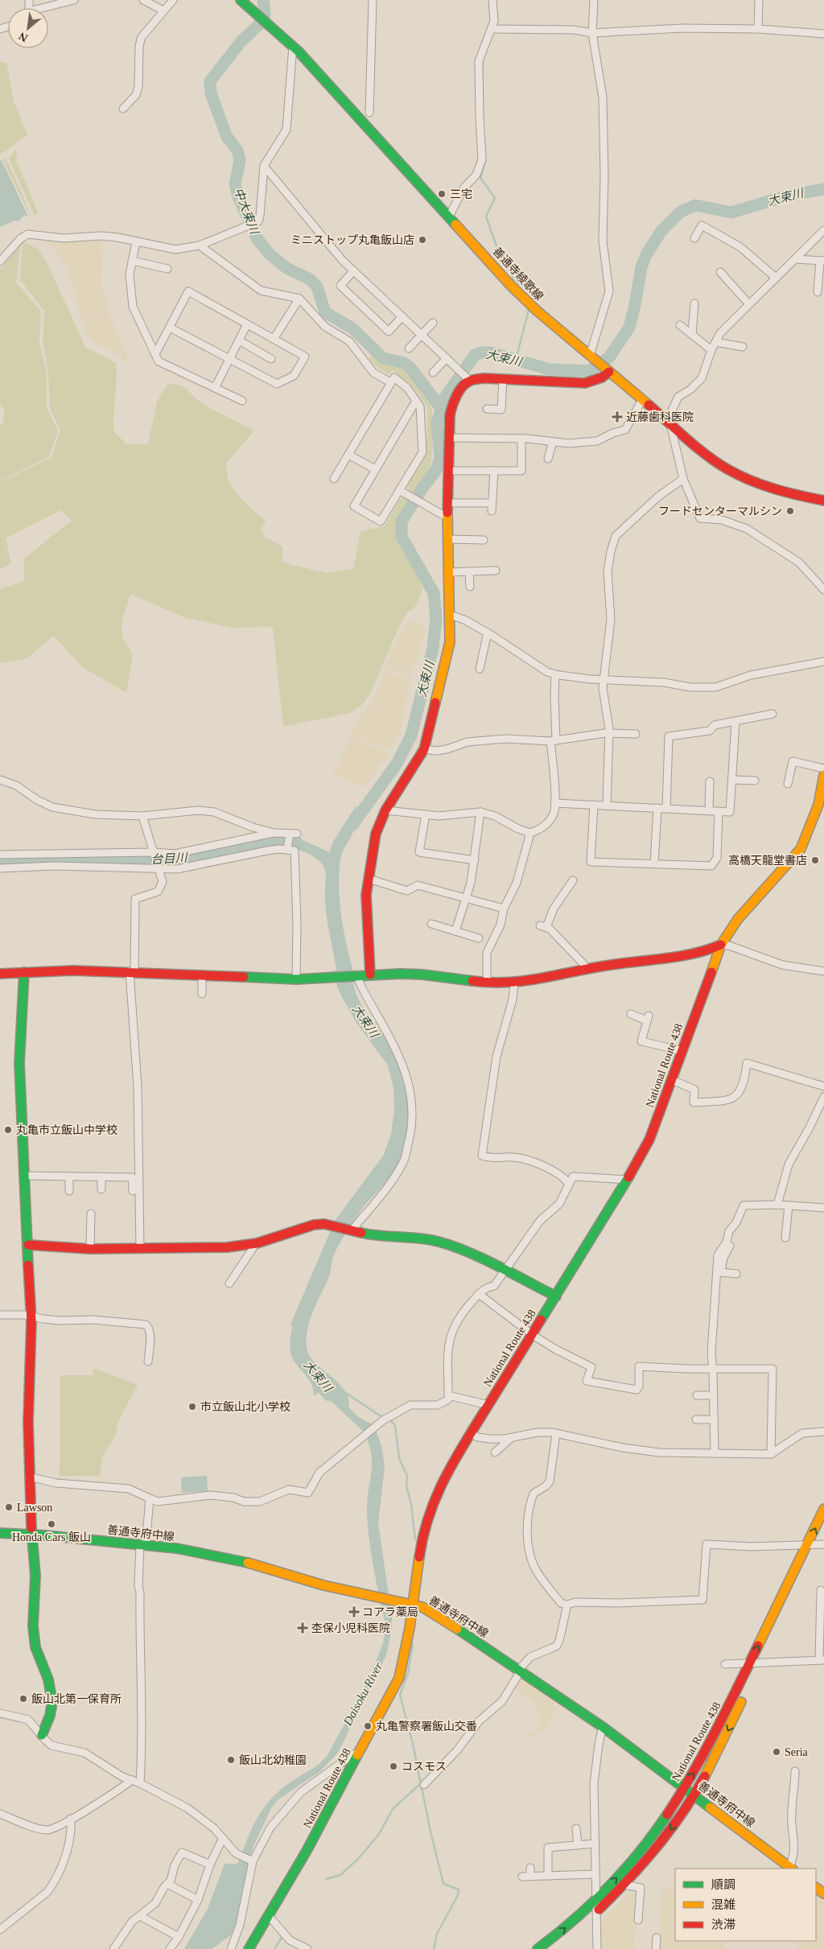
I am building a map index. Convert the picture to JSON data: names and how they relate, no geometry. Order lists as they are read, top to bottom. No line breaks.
{"streets":{"main road":["善通寺綾歌線","National Route 438","善通寺府中線"]},"crossings":[["National Route 438","善通寺府中線"]],"water":["大束川","中大束川","台目川","Daisoku River"],"places":{"other":["三宅","ミニストップ丸亀飯山店","フードセンターマルシン","高橋天龍堂書店","丸亀市立飯山中学校","市立飯山北小学校","Lawson","Honda Cars 飯山","飯山北第一保育所","丸亀警察署飯山交番","Seria","飯山北幼稚園","コスモス"],"health":["近藤歯科医院","コアラ薬局","杢保小児科医院"]},"legend":["順調","混雑","渋滞"],"north":"bottom left"}
